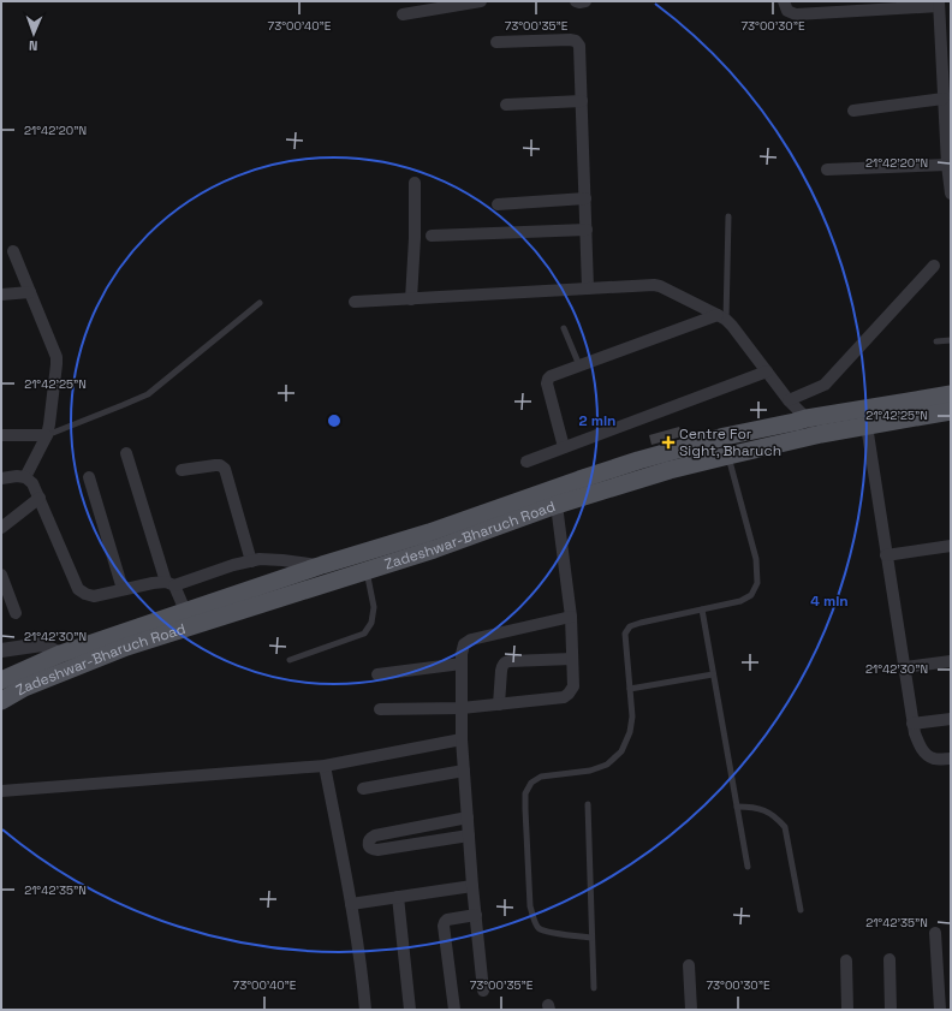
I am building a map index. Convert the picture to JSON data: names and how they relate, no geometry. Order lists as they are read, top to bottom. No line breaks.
{"streets":{"main road":["Zadeshwar-Bharuch Road"]},"places":{"health":["Centre For Sight, Bharuch"]},"north":"bottom","coordinates":["73°00'40\"E","73°00'35\"E","73°00'30\"E","21°42'20\"N","21°42'25\"N","21°42'30\"N","21°42'35\"N"],"rings":["2 min","4 min"]}
